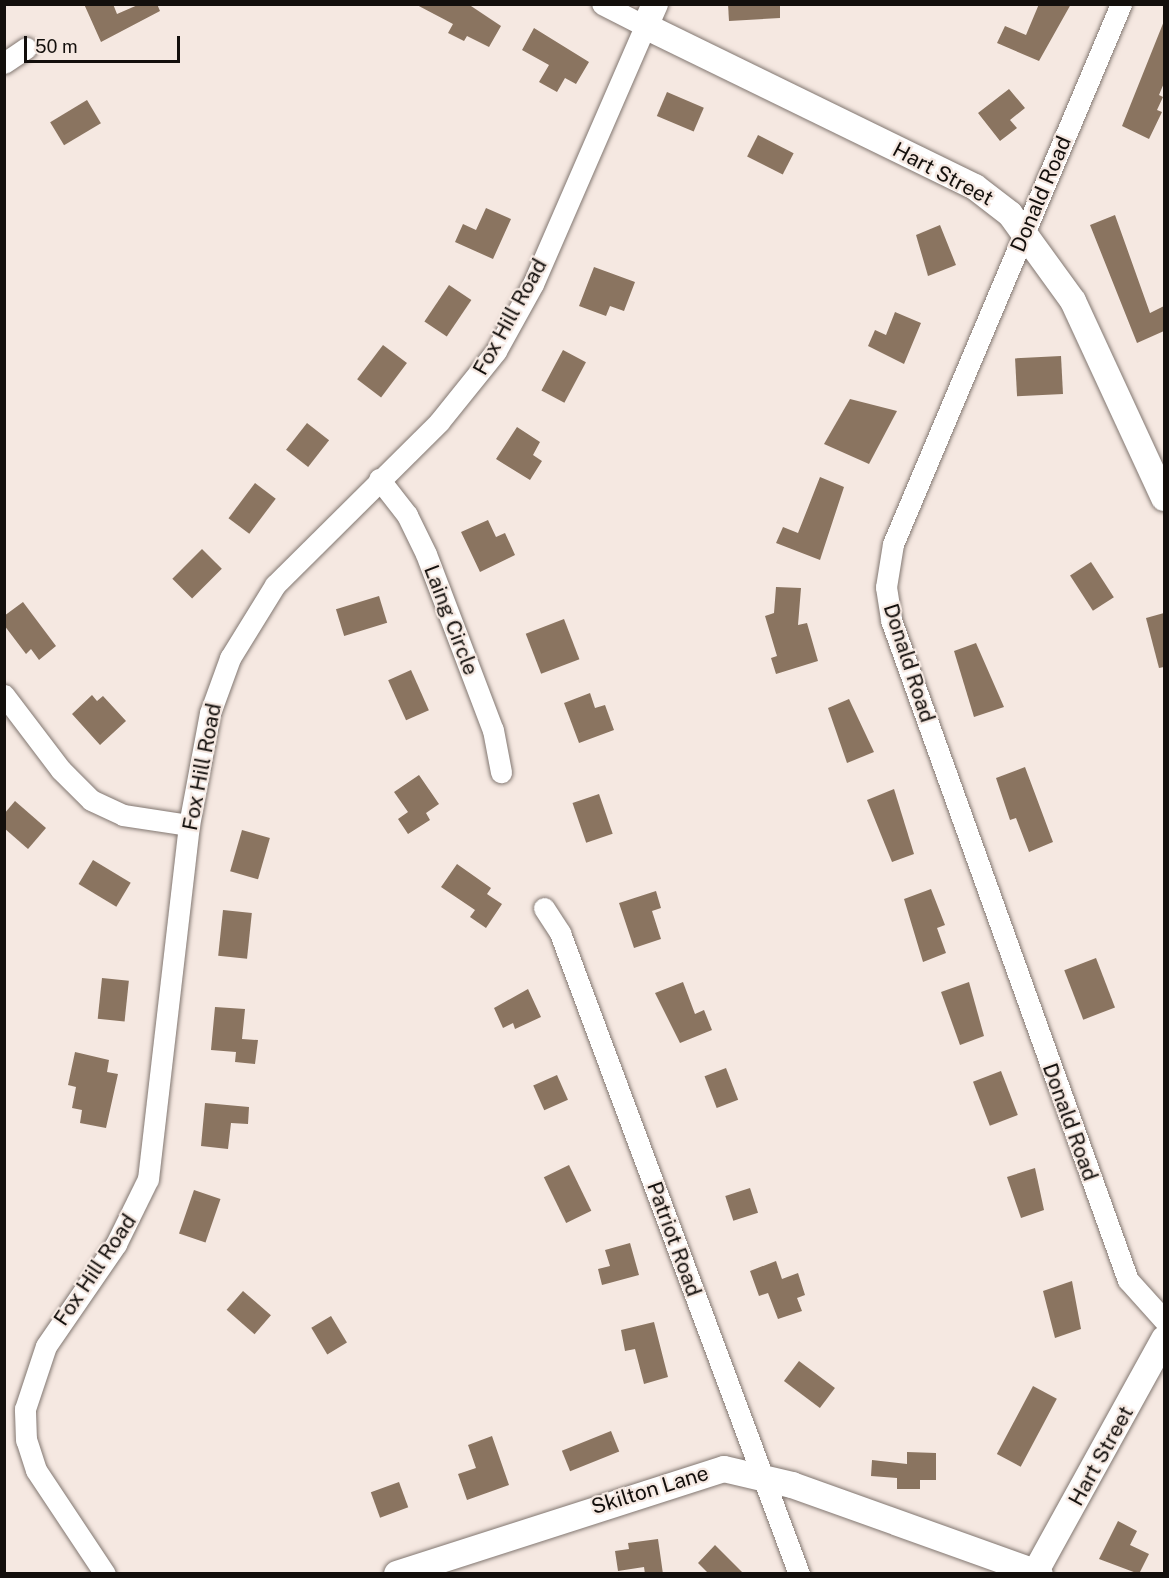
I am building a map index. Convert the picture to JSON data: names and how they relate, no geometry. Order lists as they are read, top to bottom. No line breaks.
{"streets":{"street":["Hart Street","Donald Road","Fox Hill Road","Laing Circle","Patriot Road","Skilton Lane"]},"crossings":[["Hart Street","Donald Road"],["Hart Street","Fox Hill Road"],["Hart Street","Skilton Lane"],["Fox Hill Road","Laing Circle"],["Patriot Road","Skilton Lane"]],"scale_bar":"50 m"}
